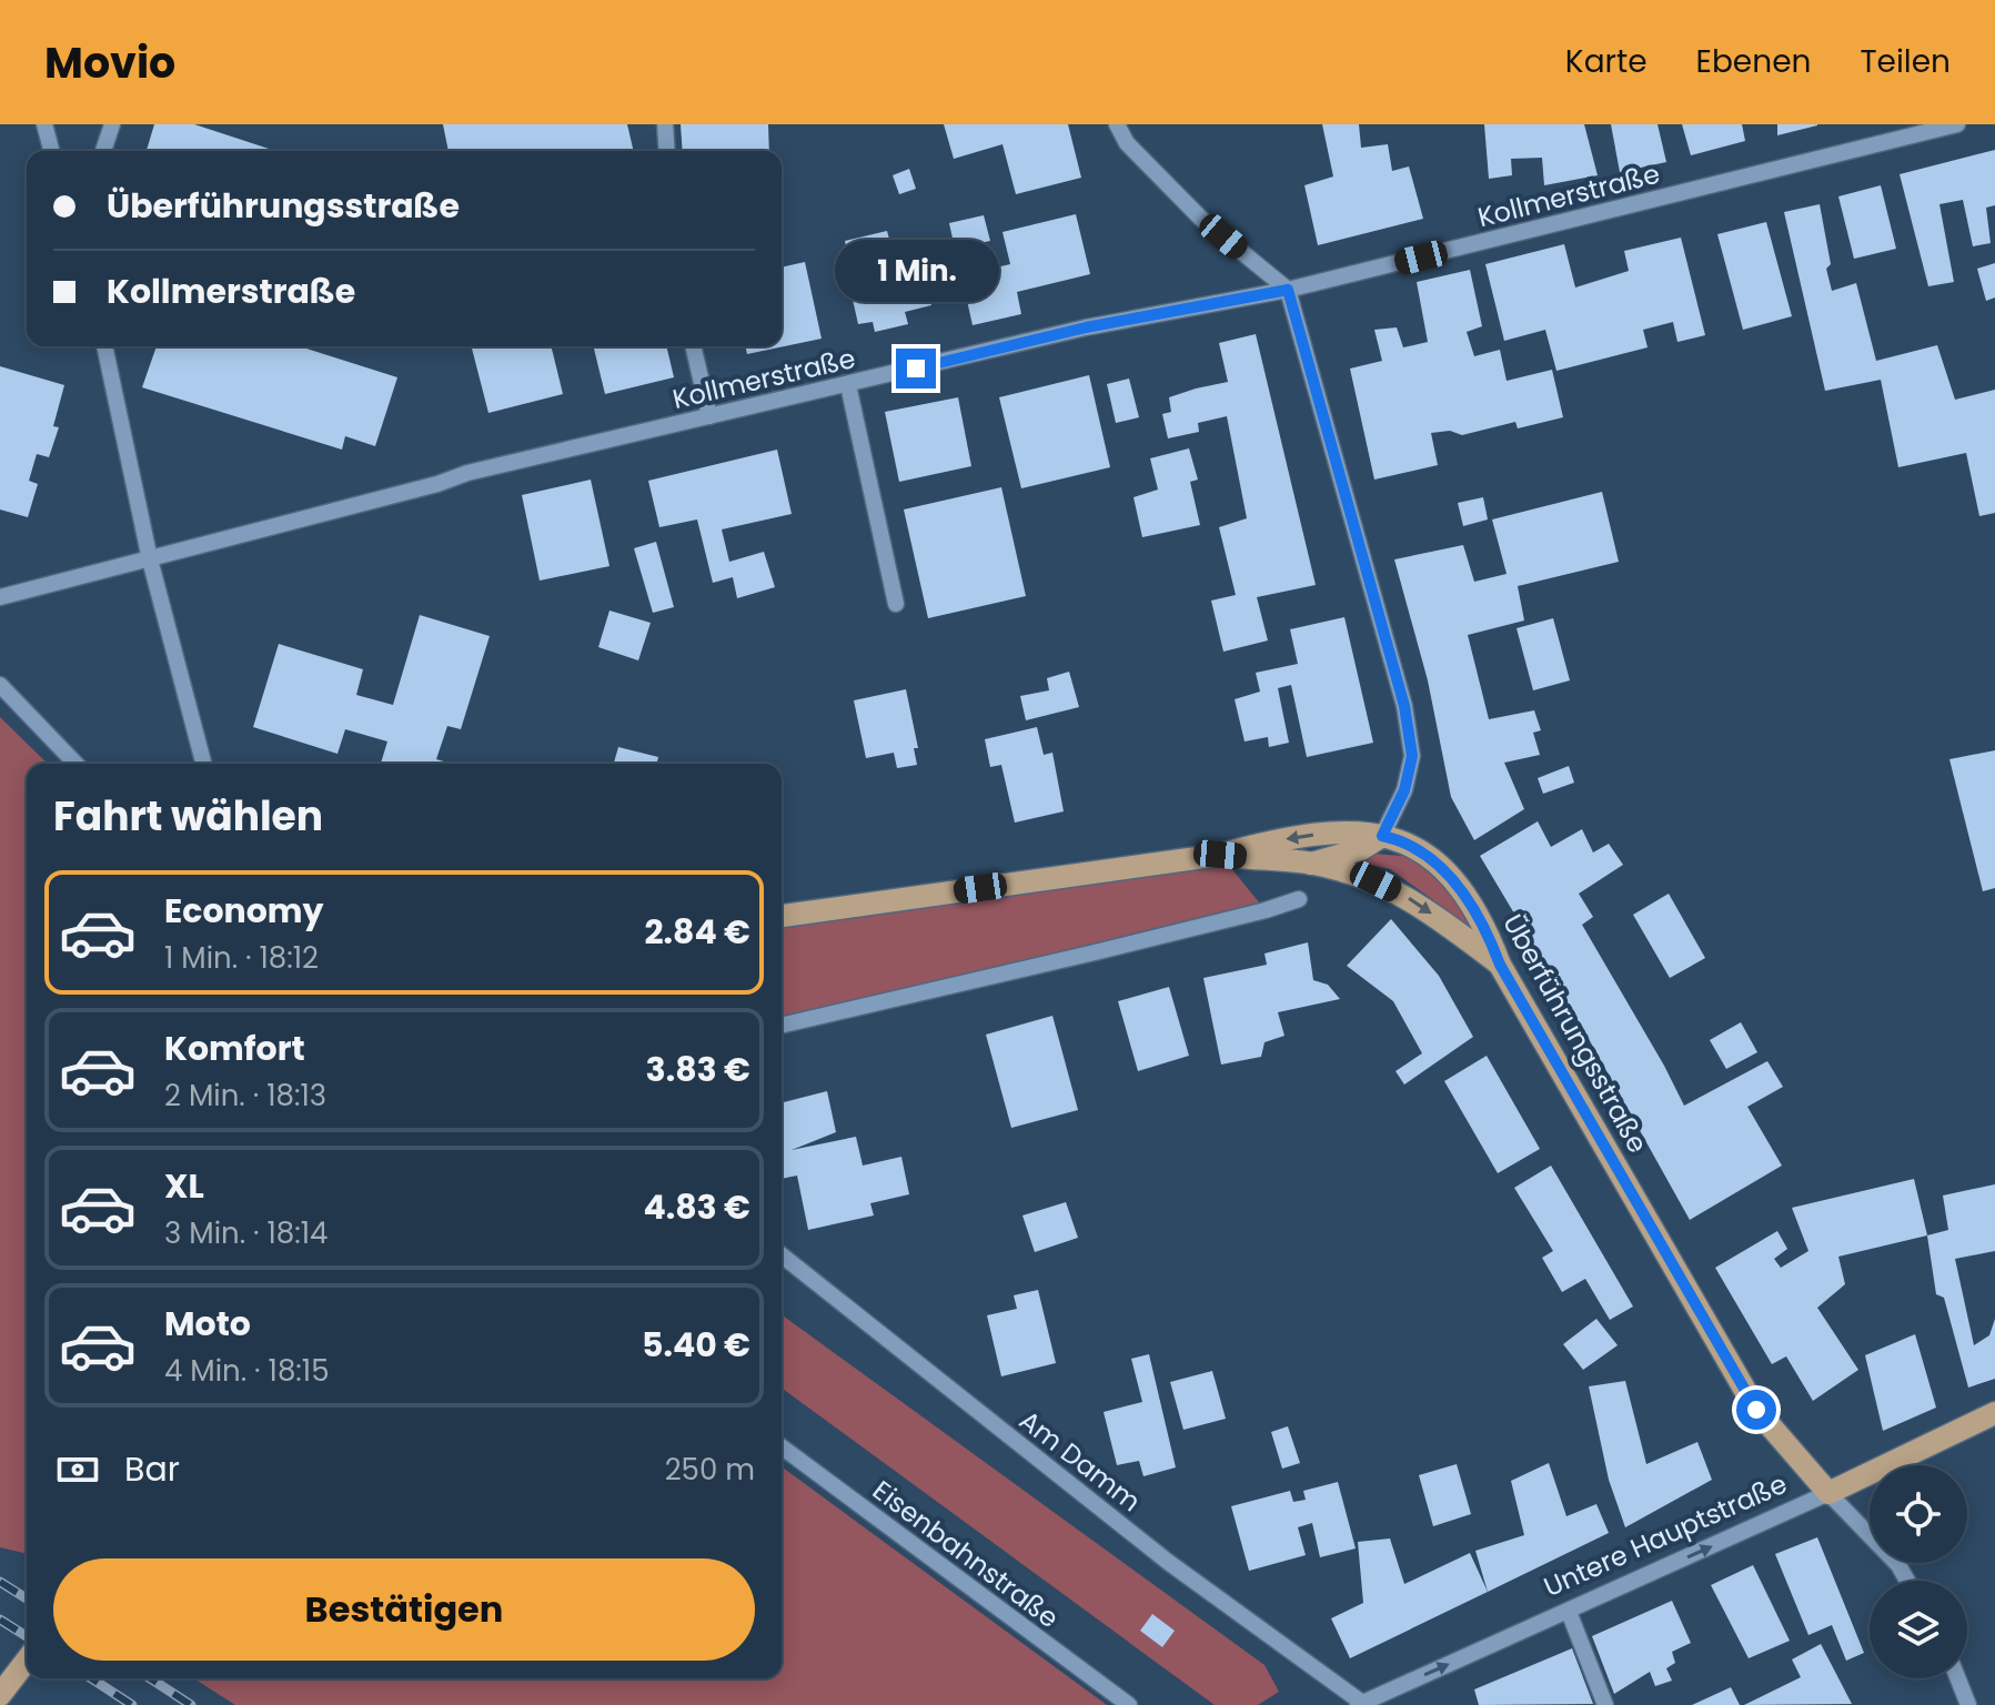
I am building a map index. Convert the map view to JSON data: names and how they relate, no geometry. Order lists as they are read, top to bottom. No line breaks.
{"streets":{"main road":["Überführungsstraße","Untere Hauptstraße"],"street":["Kollmerstraße","Am Damm","Eisenbahnstraße"]},"crossings":[["Überführungsstraße","Untere Hauptstraße"],["Am Damm","Untere Hauptstraße"]],"one_way":["Untere Hauptstraße"],"page":{"header":"Movio","nav":["Karte","Ebenen","Teilen"],"banner":["Überführungsstraße","Kollmerstraße"],"bubble":"1 Min.","heading":"Fahrt wählen","list":[{"name":"Economy","note":"1 Min. · 18:12","value":"2.84 €"},{"name":"Komfort","note":"2 Min. · 18:13","value":"3.83 €"},{"name":"XL","note":"3 Min. · 18:14","value":"4.83 €"},{"name":"Moto","note":"4 Min. · 18:15","value":"5.40 €"}],"pay":["Bar","250 m"],"buttons":"Bestätigen"}}
